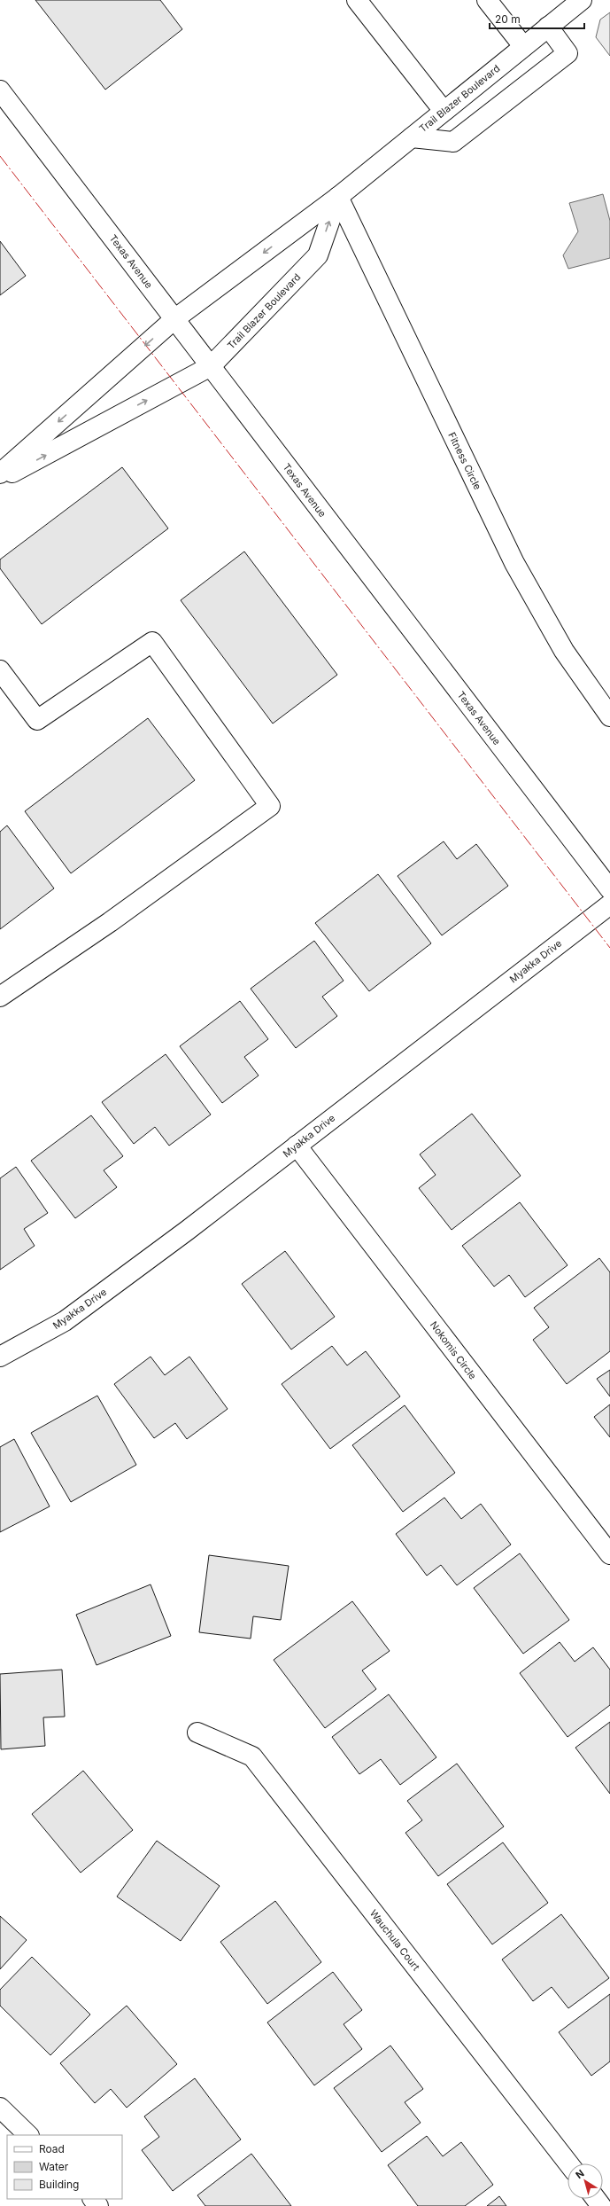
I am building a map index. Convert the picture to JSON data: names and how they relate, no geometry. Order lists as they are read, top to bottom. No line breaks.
{"streets":{"street":["Trail Blazer Boulevard","Texas Avenue","Fitness Circle","Myakka Drive","Nokomis Circle","Wauchula Court"]},"crossings":[["Trail Blazer Boulevard","Texas Avenue"],["Trail Blazer Boulevard","Fitness Circle"],["Myakka Drive","Nokomis Circle"]],"legend":["Road","Water","Building"],"scale_bar":"20 m","north":"top left"}
